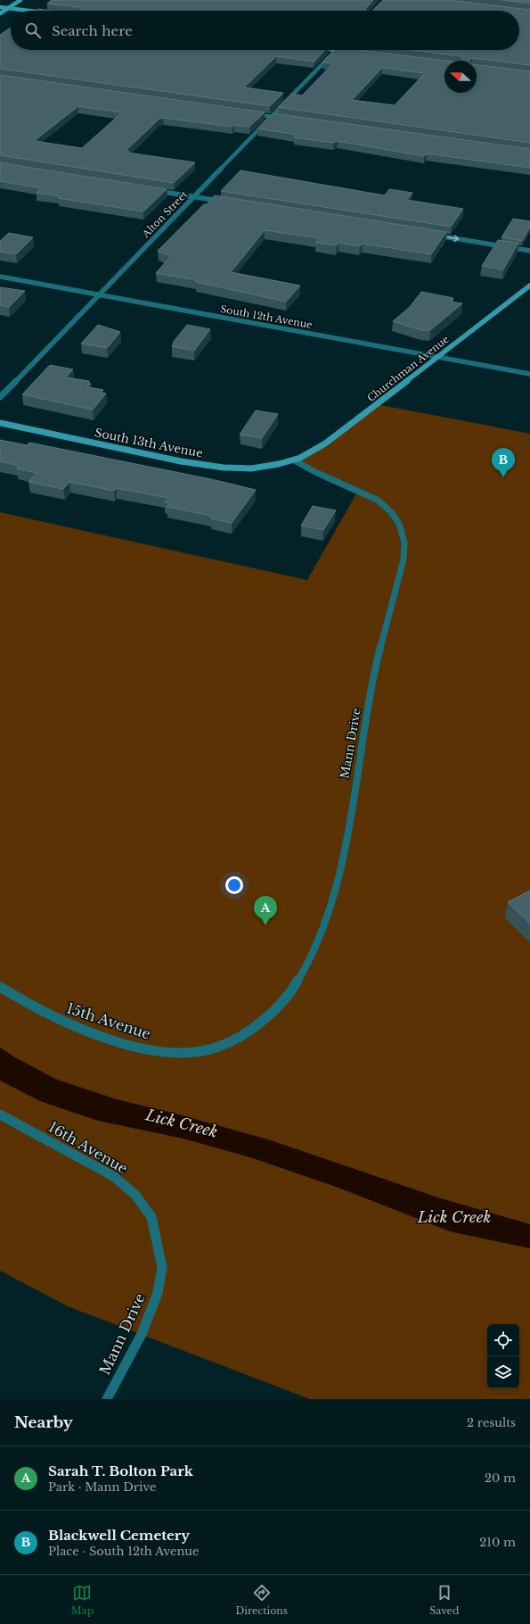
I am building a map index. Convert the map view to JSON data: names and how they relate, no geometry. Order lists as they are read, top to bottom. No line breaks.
{"streets":{"street":["Alton Street","South 12th Avenue","Churchman Avenue","South 13th Avenue","Mann Drive","15th Avenue","16th Avenue"]},"crossings":[["Alton Street","South 12th Avenue"],["South 12th Avenue","Churchman Avenue"],["Churchman Avenue","South 13th Avenue"],["Churchman Avenue","Mann Drive"],["South 13th Avenue","Mann Drive"],["Mann Drive","15th Avenue"],["Mann Drive","16th Avenue"]],"water":["Lick Creek"],"north":"left","page":{"search":"Search here","pins":["B","A"],"heading":["Nearby","2 results"],"list":[{"mark":"A","name":"Sarah T. Bolton Park","note":"Park · Mann Drive","value":"20 m"},{"mark":"B","name":"Blackwell Cemetery","note":"Place · South 12th Avenue","value":"210 m"}],"nav":["Map","Directions","Saved"]}}
